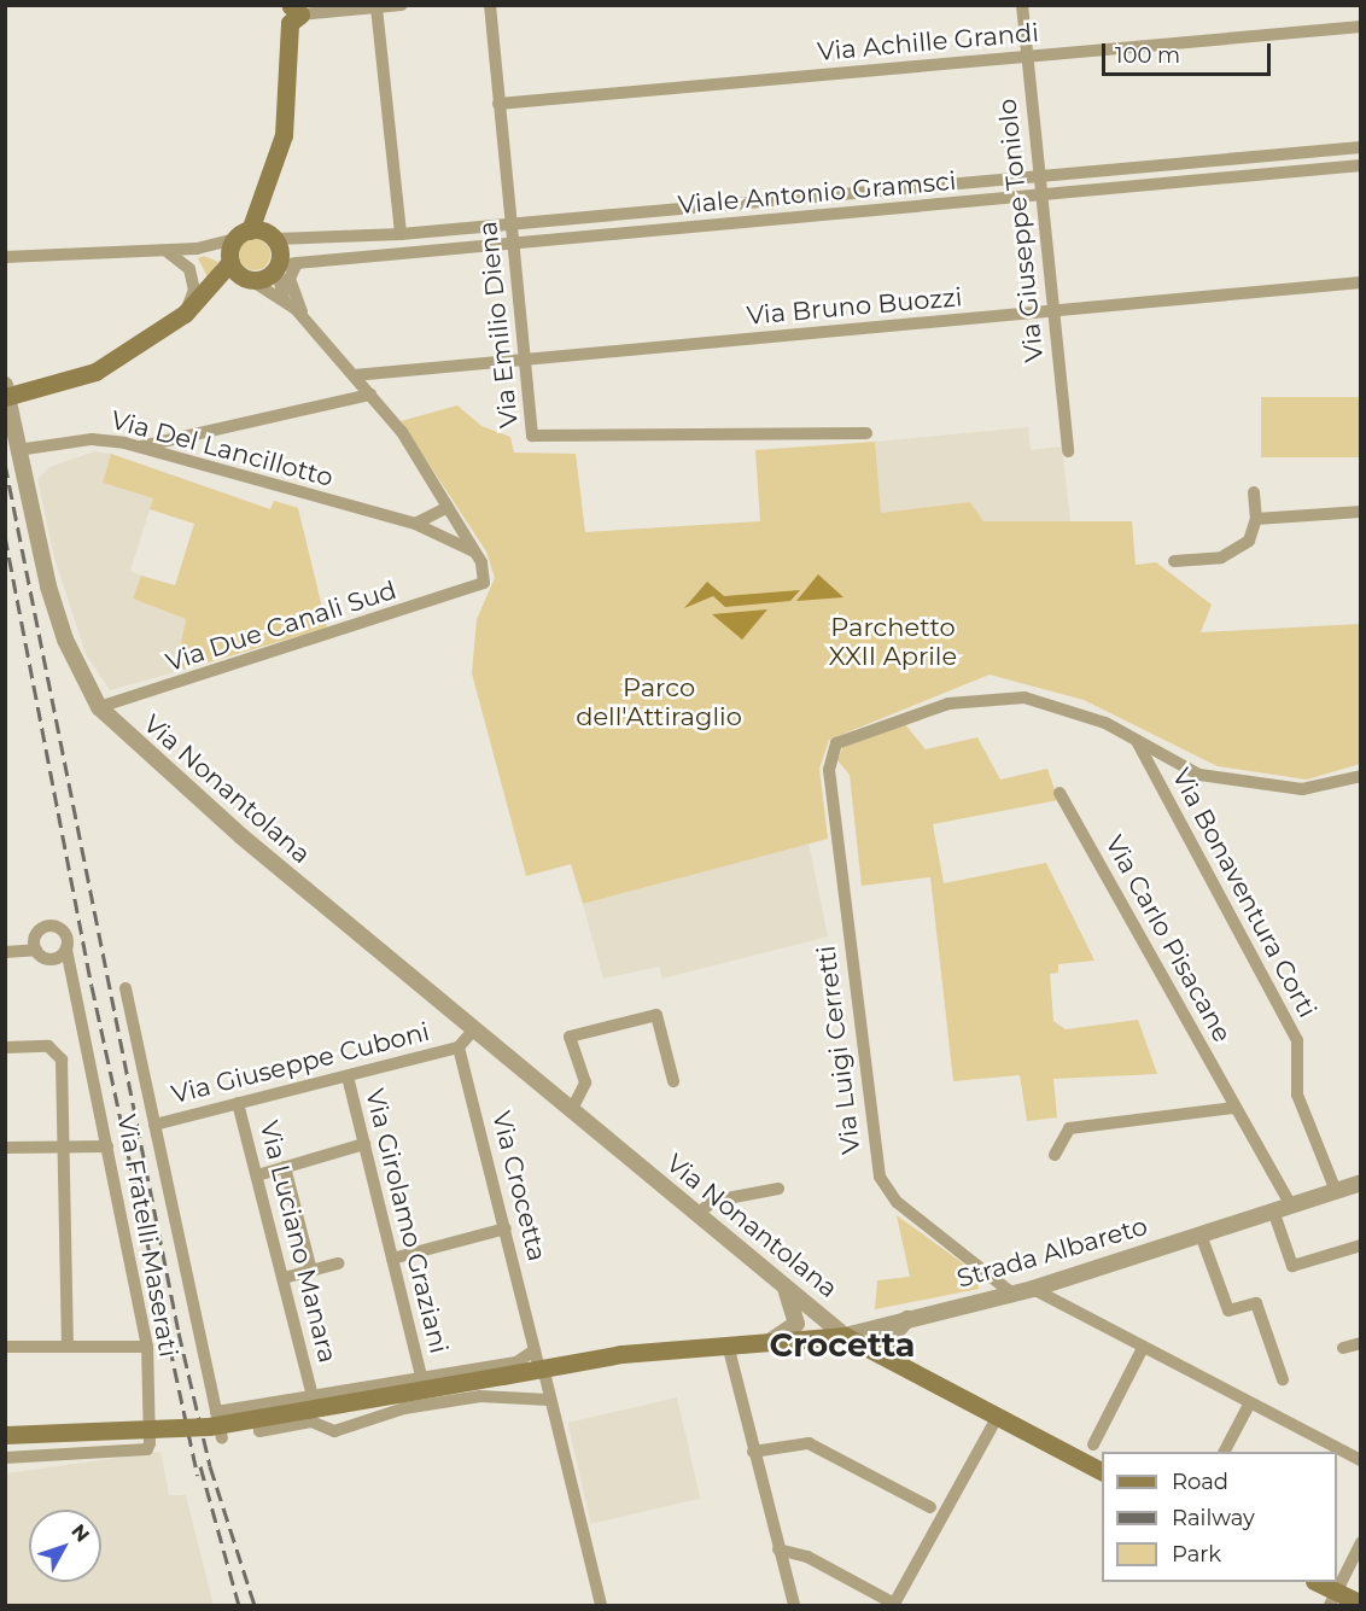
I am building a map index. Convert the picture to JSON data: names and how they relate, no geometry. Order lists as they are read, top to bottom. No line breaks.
{"streets":{"main road":["Via Nonantolana"],"street":["Via Achille Grandi","Viale Antonio Gramsci","Via Giuseppe Toniolo","Via Bruno Buozzi","Via Emilio Diena","Via Del Lancillotto","Via Due Canali Sud","Via Bonaventura Corti","Via Carlo Pisacane","Via Luigi Cerretti","Via Giuseppe Cuboni","Via Crocetta","Via Girolamo Graziani","Via Fratelli Maserati","Via Luciano Manara","Strada Albareto"]},"crossings":[["Via Achille Grandi","Via Giuseppe Toniolo"],["Via Achille Grandi","Via Emilio Diena"],["Viale Antonio Gramsci","Via Giuseppe Toniolo"],["Viale Antonio Gramsci","Via Emilio Diena"],["Via Giuseppe Toniolo","Via Bruno Buozzi"],["Via Bruno Buozzi","Via Emilio Diena"],["Via Del Lancillotto","Via Due Canali Sud"],["Via Del Lancillotto","Via Nonantolana"],["Via Due Canali Sud","Via Nonantolana"],["Via Nonantolana","Strada Albareto"],["Via Bonaventura Corti","Via Luigi Cerretti"],["Via Bonaventura Corti","Strada Albareto"],["Via Carlo Pisacane","Strada Albareto"],["Via Luigi Cerretti","Strada Albareto"],["Via Giuseppe Cuboni","Via Crocetta"],["Via Giuseppe Cuboni","Via Girolamo Graziani"],["Via Giuseppe Cuboni","Via Luciano Manara"]],"districts":["Crocetta"],"parks":["Parchetto XXII Aprile","Parco dell'Attiraglio"],"legend":["Road","Railway","Park"],"scale_bar":"100 m","north":"top right"}
